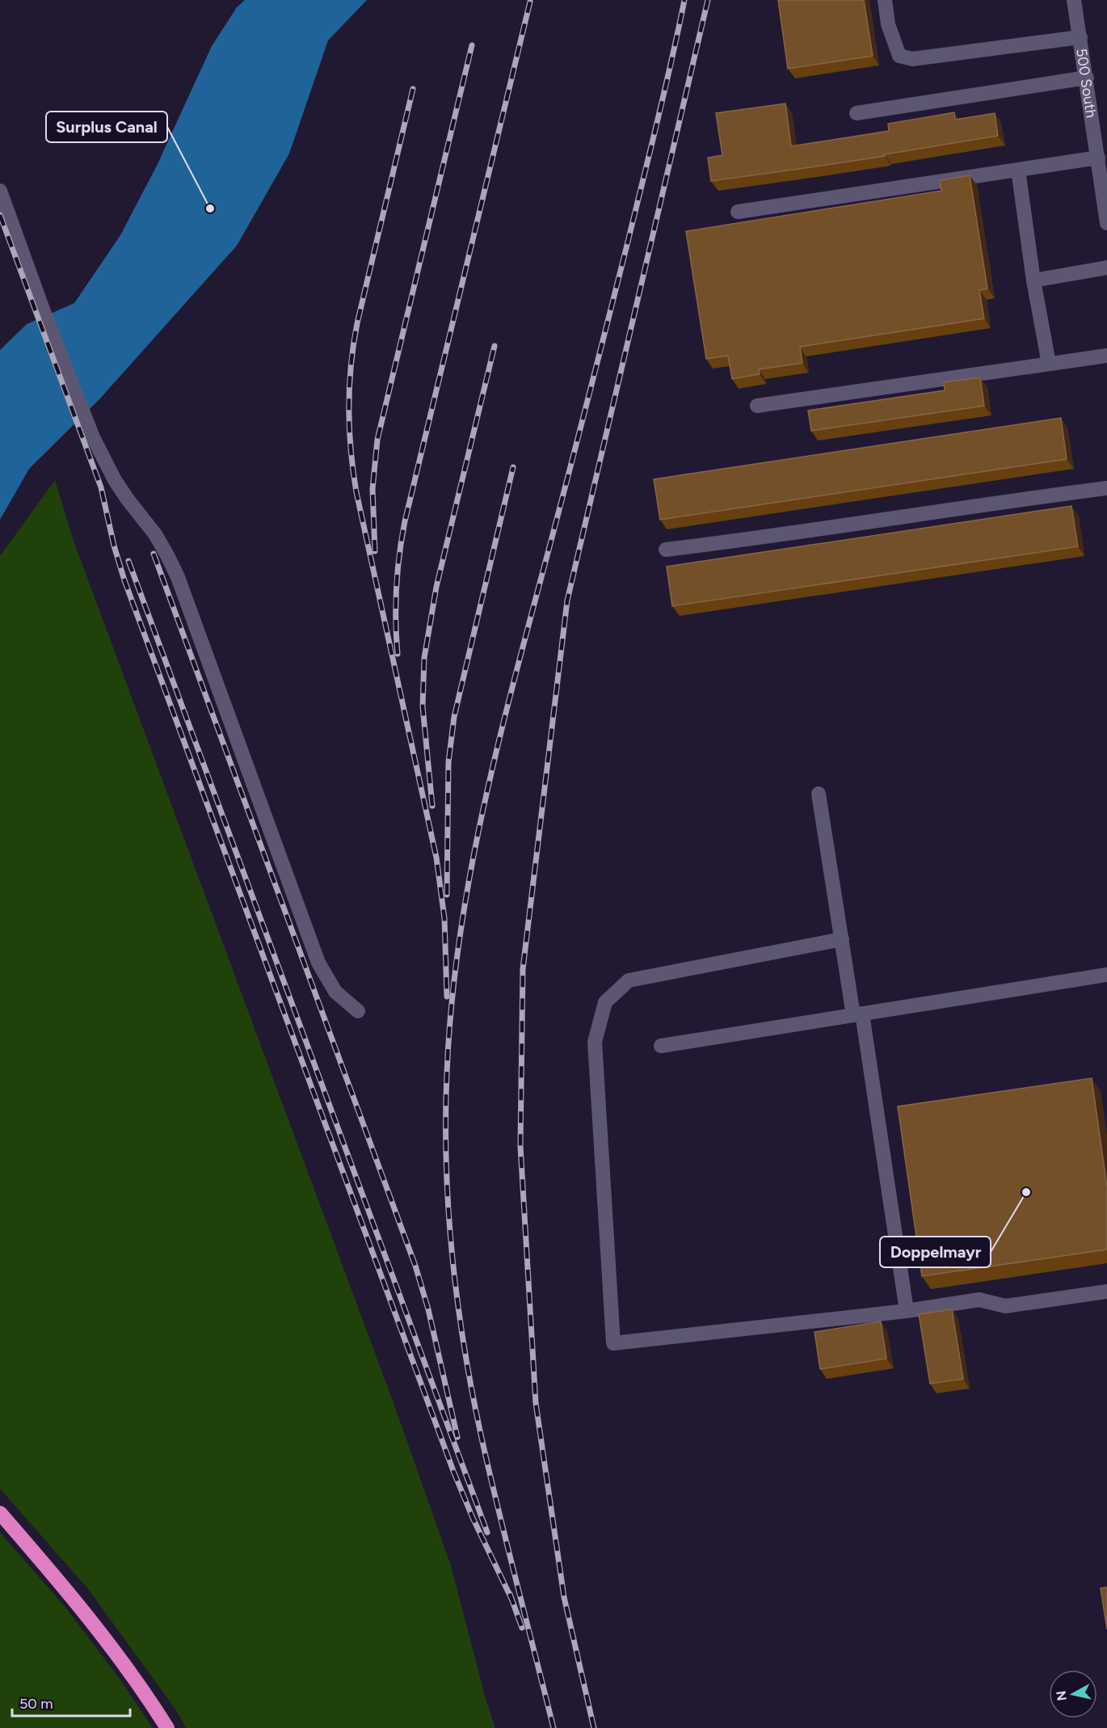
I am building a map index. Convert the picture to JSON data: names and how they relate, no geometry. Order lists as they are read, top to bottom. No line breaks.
{"streets":{"street":["500 South"]},"places":["Surplus Canal","Doppelmayr"],"scale_bar":"50 m","north":"left"}
